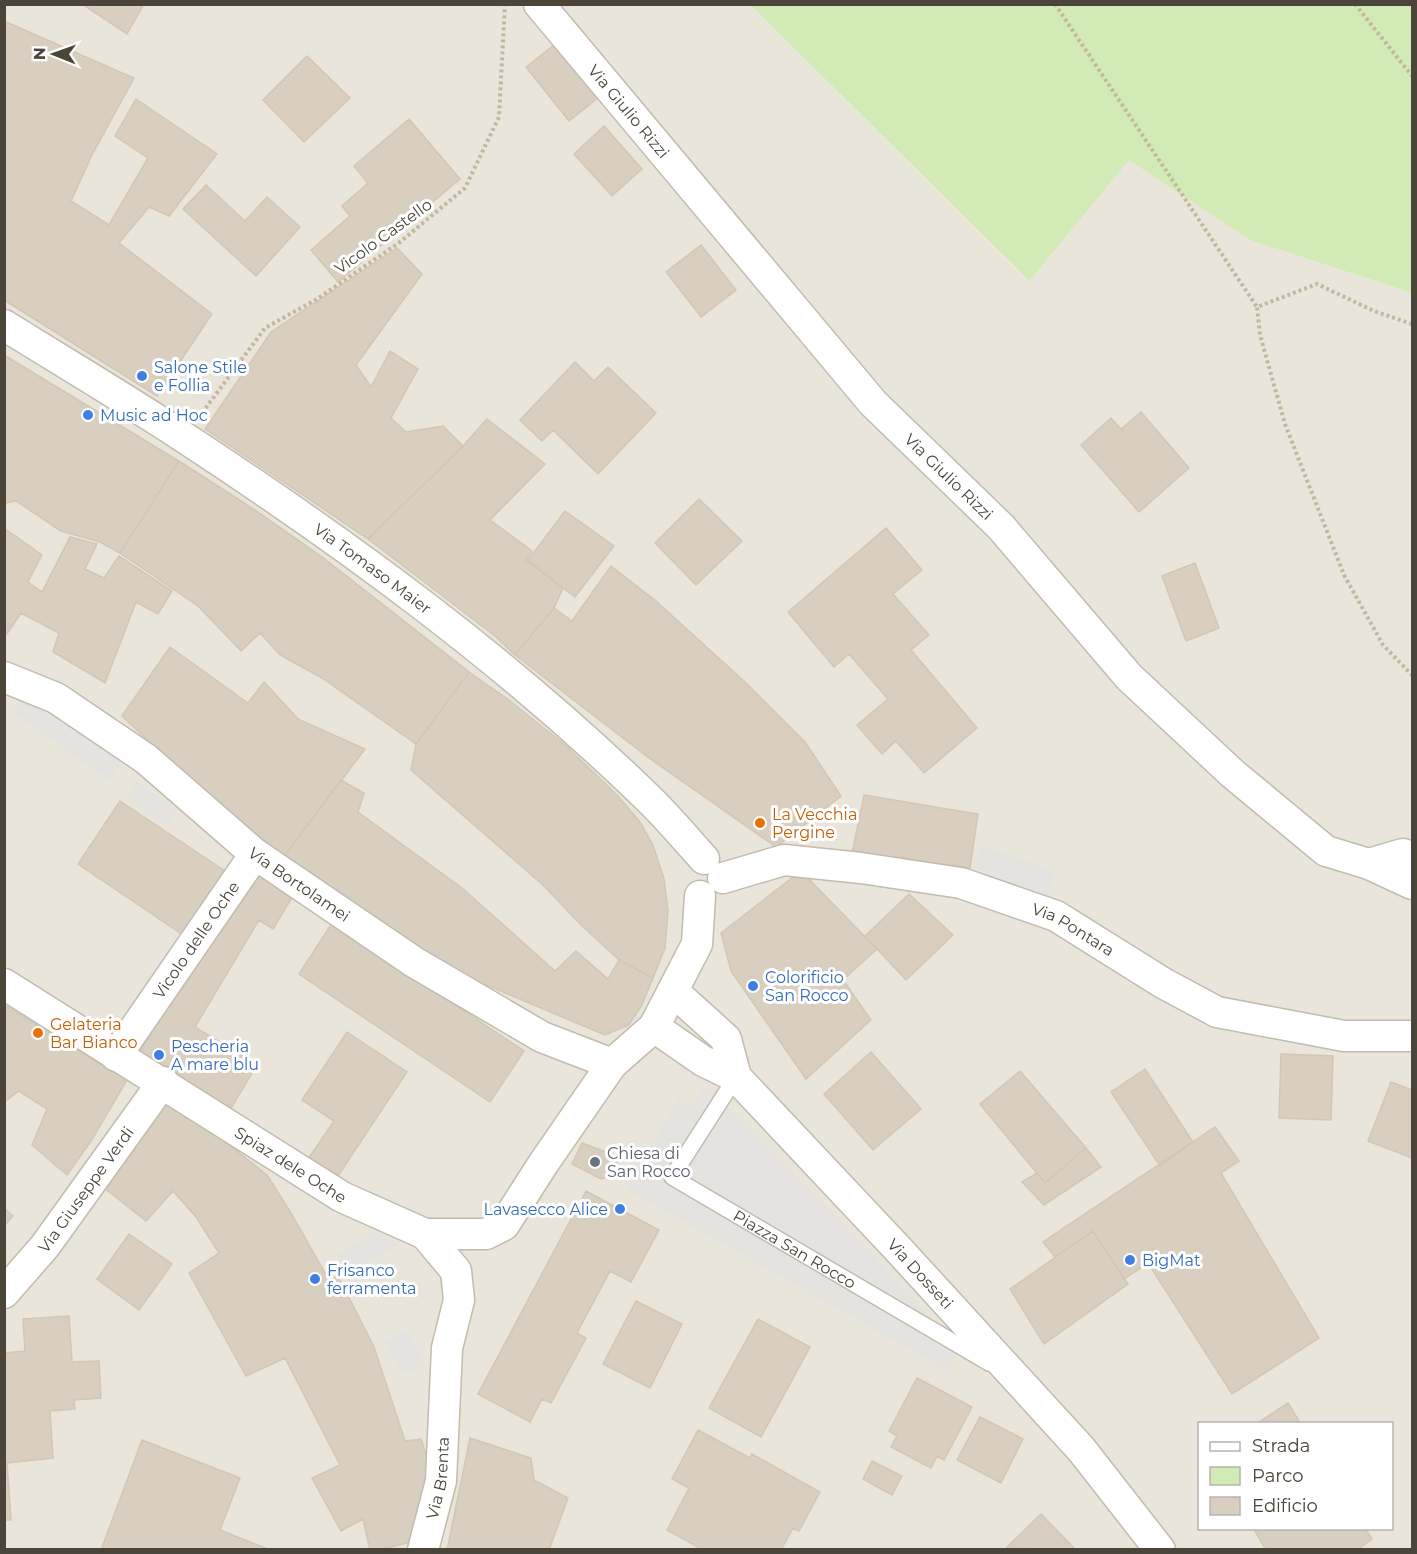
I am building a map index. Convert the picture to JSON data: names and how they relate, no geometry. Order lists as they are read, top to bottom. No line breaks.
{"streets":{"street":["Via Giulio Rizzi","Via Tomaso Maier","Via Bortolamei","Via Pontara","Vicolo delle Oche","Spiaz dele Oche","Via Giuseppe Verdi","Via Dosseti","Via Brenta"],"lane":["Piazza San Rocco"],"path":["Vicolo Castello"]},"crossings":[["Vicolo Castello","Via Tomaso Maier"],["Via Tomaso Maier","Via Pontara"],["Via Bortolamei","Vicolo delle Oche"],["Via Bortolamei","Spiaz dele Oche"],["Vicolo delle Oche","Spiaz dele Oche"],["Spiaz dele Oche","Via Giuseppe Verdi"],["Spiaz dele Oche","Via Brenta"],["Piazza San Rocco","Via Dosseti"]],"places":["Salone Stile e Follia","Music ad Hoc","La Vecchia Pergine","Colorificio San Rocco","Gelateria Bar Bianco","Pescheria A mare blu","Chiesa di San Rocco","Lavasecco Alice","BigMat","Frisanco ferramenta"],"legend":["Strada","Parco","Edificio"],"north":"left"}
